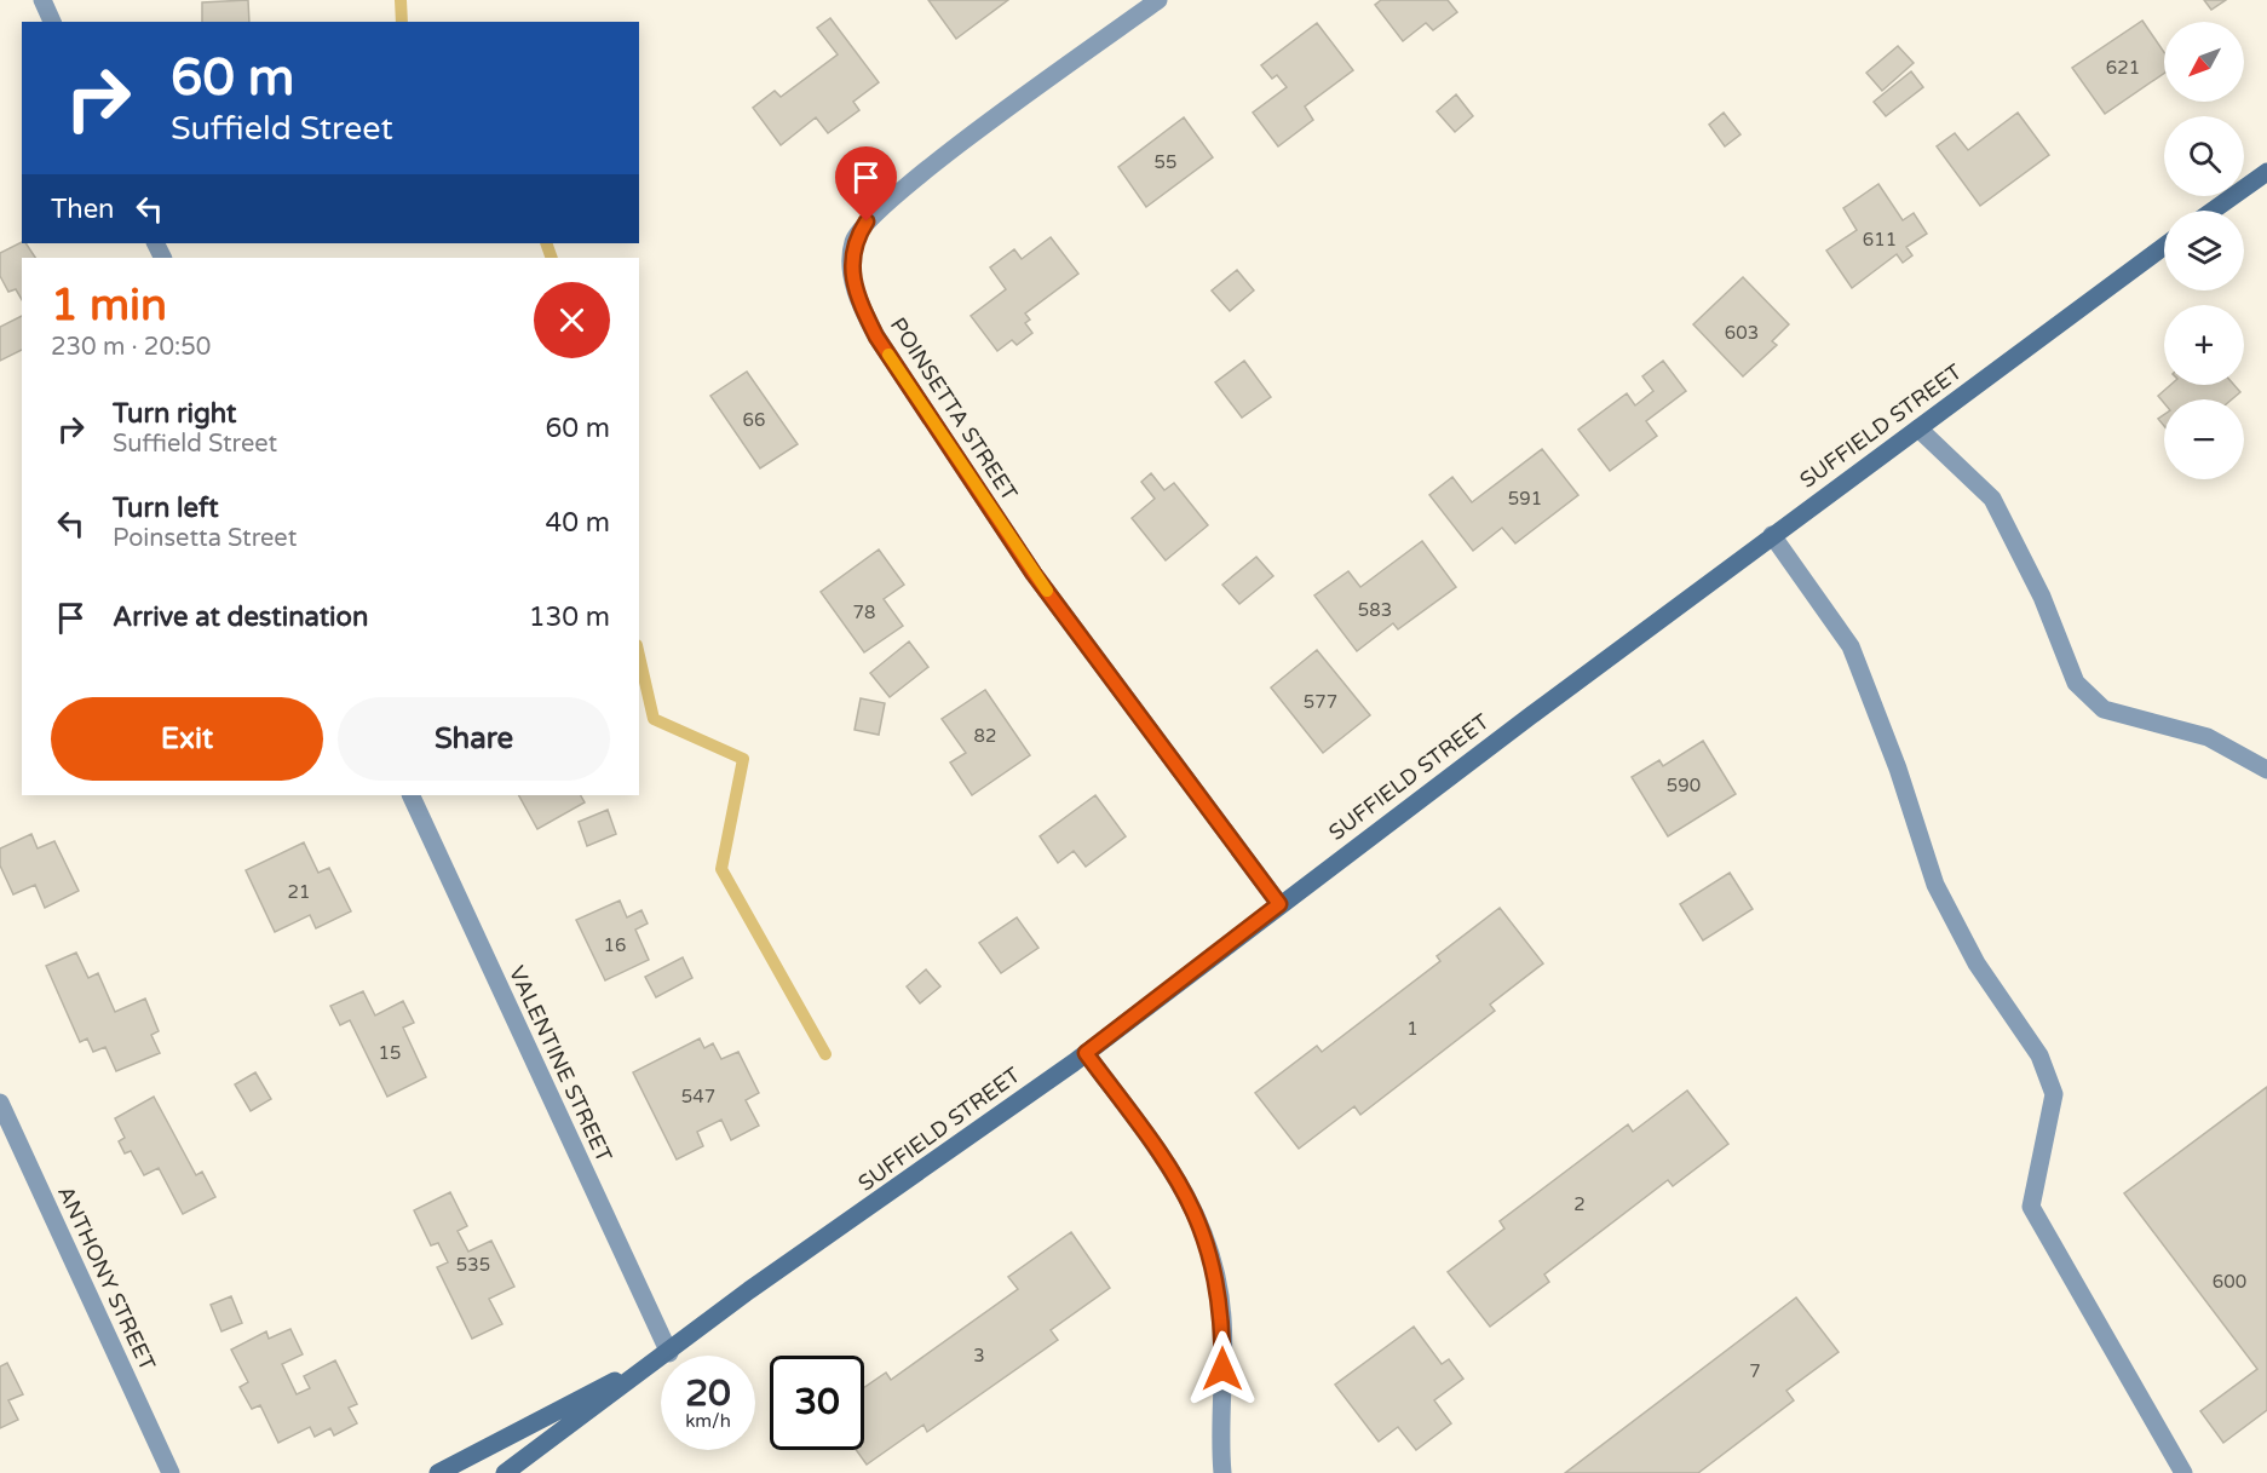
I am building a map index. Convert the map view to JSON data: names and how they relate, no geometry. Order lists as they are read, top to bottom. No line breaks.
{"streets":{"main road":["SUFFIELD STREET"],"street":["POINSETTA STREET","VALENTINE STREET","ANTHONY STREET"]},"crossings":[["POINSETTA STREET","SUFFIELD STREET"],["SUFFIELD STREET","VALENTINE STREET"]],"house_numbers":["621","55","611","603","66","591","583","78","577","82","590","21","16","1","15","547","2","535","600","3","7"],"north":"bottom left","page":{"map_buttons":["+","−"],"turn":["60 m","Suffield Street"],"then":"Then","heading":["1 min","230 m · 20:50"],"list":[{"name":"Turn right","note":"Suffield Street","value":"60 m"},{"name":"Turn left","note":"Poinsetta Street","value":"40 m"},{"name":"Arrive at destination","value":"130 m"}],"buttons":["Exit","Share"],"speed":"20 km/h","limit":"30"}}
